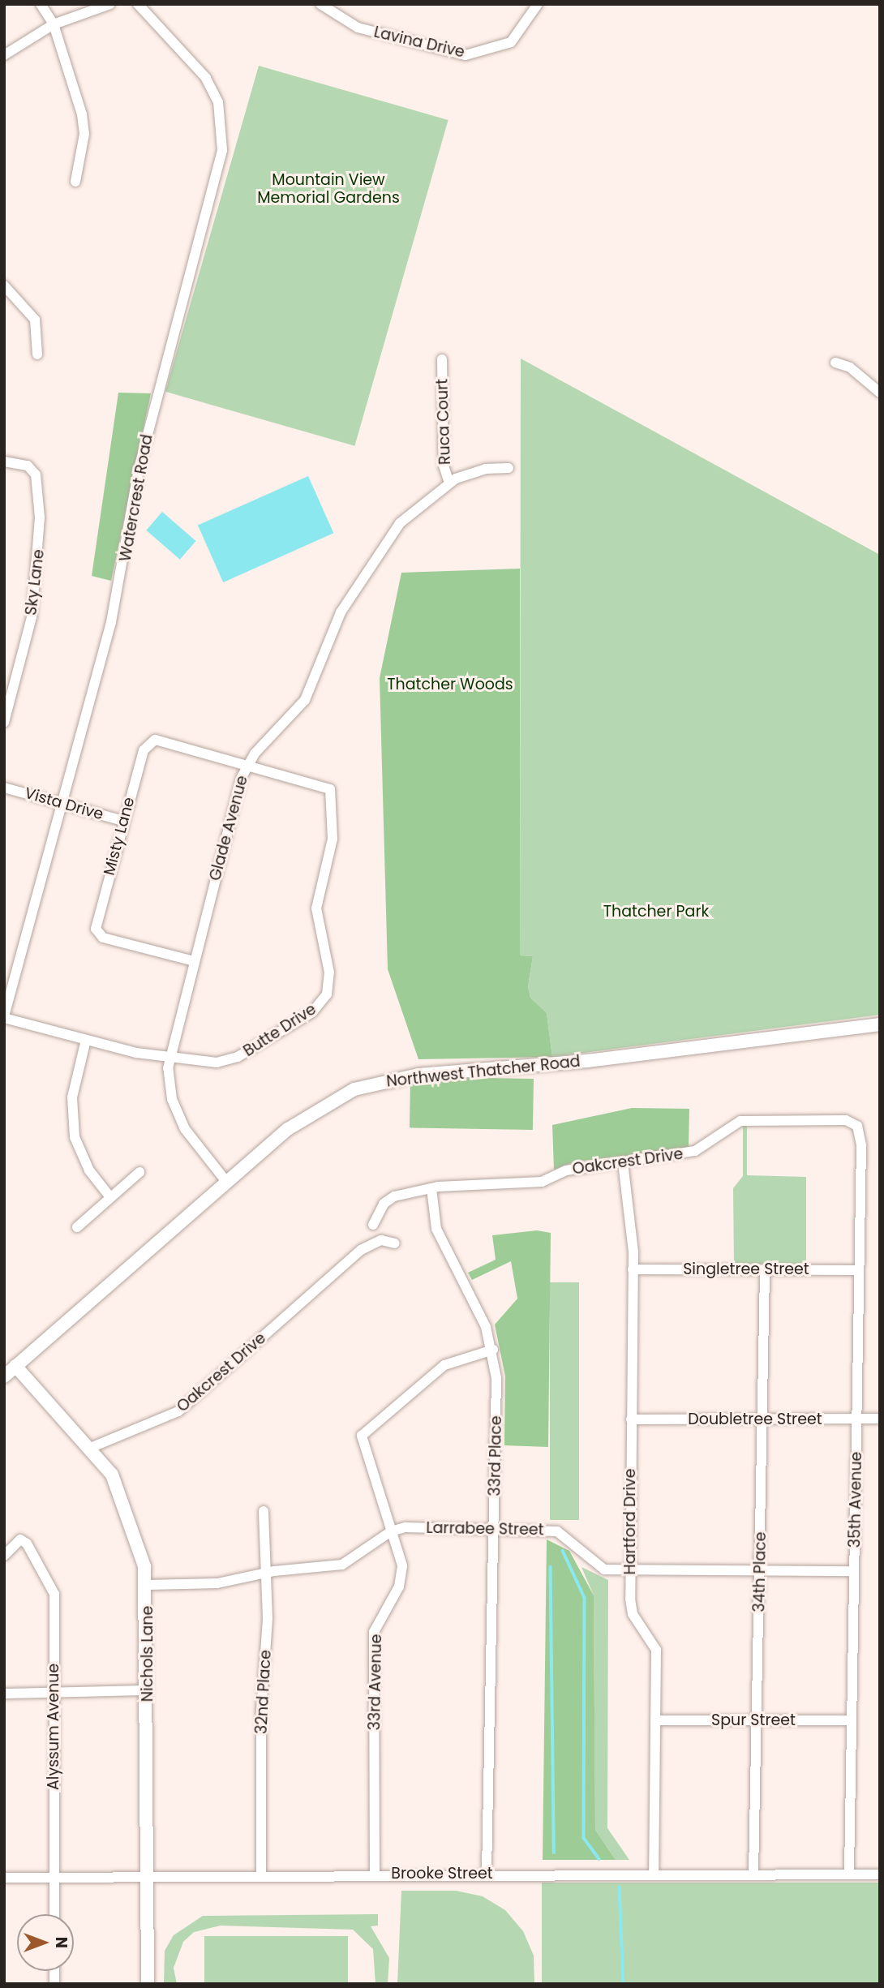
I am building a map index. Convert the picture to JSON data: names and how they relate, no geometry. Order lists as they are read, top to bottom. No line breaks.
{"streets":{"street":["Lavina Drive","Ruca Court","Watercrest Road","Sky Lane","Vista Drive","Glade Avenue","Misty Lane","Butte Drive","Northwest Thatcher Road","Oakcrest Drive","Singletree Street","Doubletree Street","33rd Place","35th Avenue","Hartford Drive","Larrabee Street","34th Place","Nichols Lane","33rd Avenue","32nd Place","Spur Street","Alyssum Avenue","Brooke Street"]},"crossings":[["Ruca Court","Glade Avenue"],["Watercrest Road","Vista Drive"],["Watercrest Road","Butte Drive"],["Vista Drive","Misty Lane"],["Glade Avenue","Misty Lane"],["Glade Avenue","Butte Drive"],["Glade Avenue","Northwest Thatcher Road"],["Misty Lane","Butte Drive"],["Northwest Thatcher Road","Nichols Lane"],["Oakcrest Drive","33rd Place"],["Oakcrest Drive","35th Avenue"],["Oakcrest Drive","Hartford Drive"],["Oakcrest Drive","Nichols Lane"],["Singletree Street","35th Avenue"],["Singletree Street","Hartford Drive"],["Singletree Street","34th Place"],["Doubletree Street","35th Avenue"],["Doubletree Street","Hartford Drive"],["Doubletree Street","34th Place"],["33rd Place","Larrabee Street"],["33rd Place","33rd Avenue"],["33rd Place","Brooke Street"],["35th Avenue","Larrabee Street"],["35th Avenue","Spur Street"],["35th Avenue","Brooke Street"],["Hartford Drive","Larrabee Street"],["Hartford Drive","Spur Street"],["Hartford Drive","Brooke Street"],["Larrabee Street","34th Place"],["Larrabee Street","33rd Avenue"],["34th Place","Spur Street"],["34th Place","Brooke Street"],["Nichols Lane","Brooke Street"],["33rd Avenue","Brooke Street"],["32nd Place","Brooke Street"],["Alyssum Avenue","Brooke Street"]],"parks":["Mountain View Memorial Gardens","Thatcher Woods","Thatcher Park"],"north":"right"}
